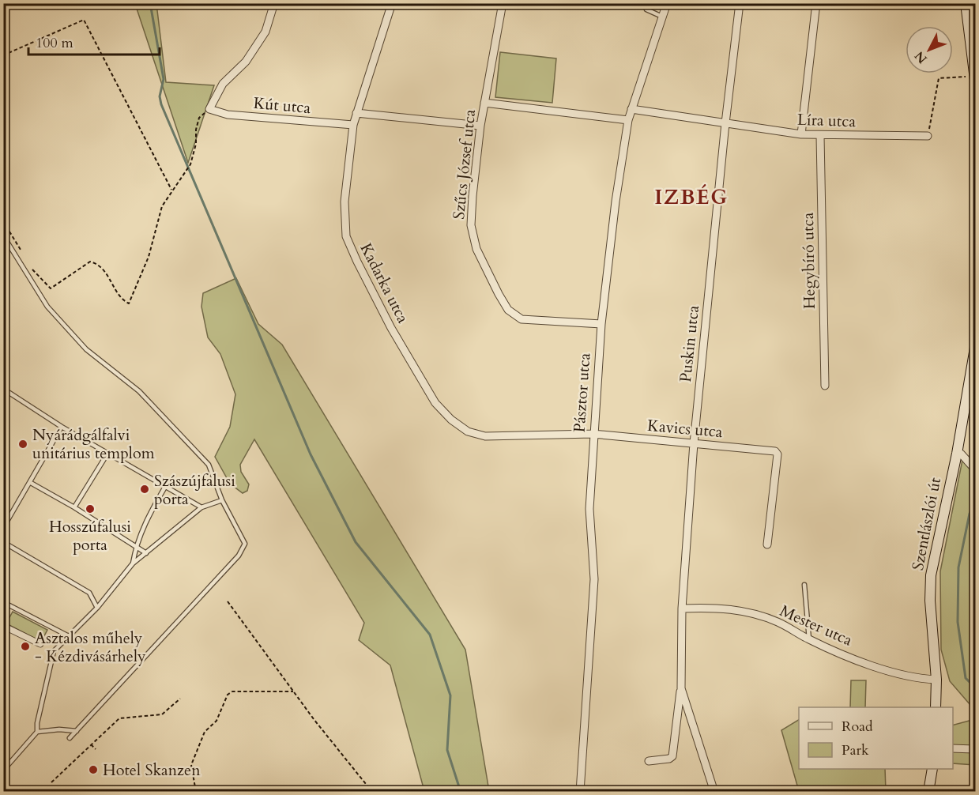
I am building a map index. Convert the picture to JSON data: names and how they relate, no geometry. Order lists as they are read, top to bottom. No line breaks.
{"streets":{"main road":["Szentlászlói út"],"street":["Kút utca","Líra utca","Szűcs József utca","Hegybíró utca","Kadarka utca","Puskin utca","Pásztor utca","Kavics utca","Mester utca"]},"crossings":[["Kút utca","Kadarka utca"],["Líra utca","Hegybíró utca"],["Líra utca","Puskin utca"],["Líra utca","Pásztor utca"],["Szűcs József utca","Pásztor utca"],["Kadarka utca","Pásztor utca"],["Kadarka utca","Kavics utca"],["Puskin utca","Kavics utca"],["Puskin utca","Mester utca"],["Pásztor utca","Kavics utca"],["Szentlászlói út","Mester utca"]],"districts":["IZBÉG"],"places":["Nyárádgálfalvi unitárius templom","Szászújfalusi porta","Hosszúfalusi porta","Asztalos műhely - Kézdivásárhely","Hotel Skanzen"],"legend":["Road","Park"],"scale_bar":"100 m","north":"bottom left"}
